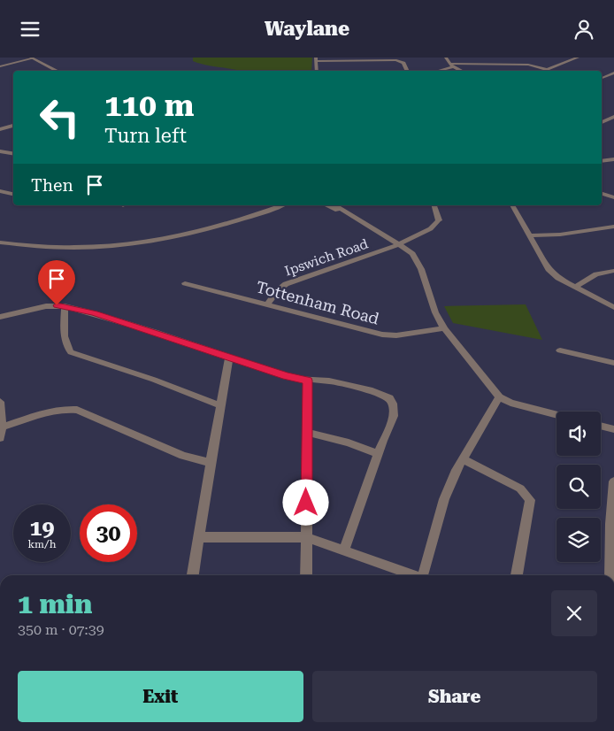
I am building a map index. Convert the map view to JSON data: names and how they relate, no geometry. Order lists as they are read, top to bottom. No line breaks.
{"streets":{"street":["Ipswich Road","Tottenham Road"]},"crossings":[["Ipswich Road","Tottenham Road"]],"page":{"header":"Waylane","turn":["110 m","Turn left"],"then":"Then","speed":"19 km/h","limit":"30","heading":["1 min","350 m · 07:39"],"buttons":["Exit","Share"]}}
